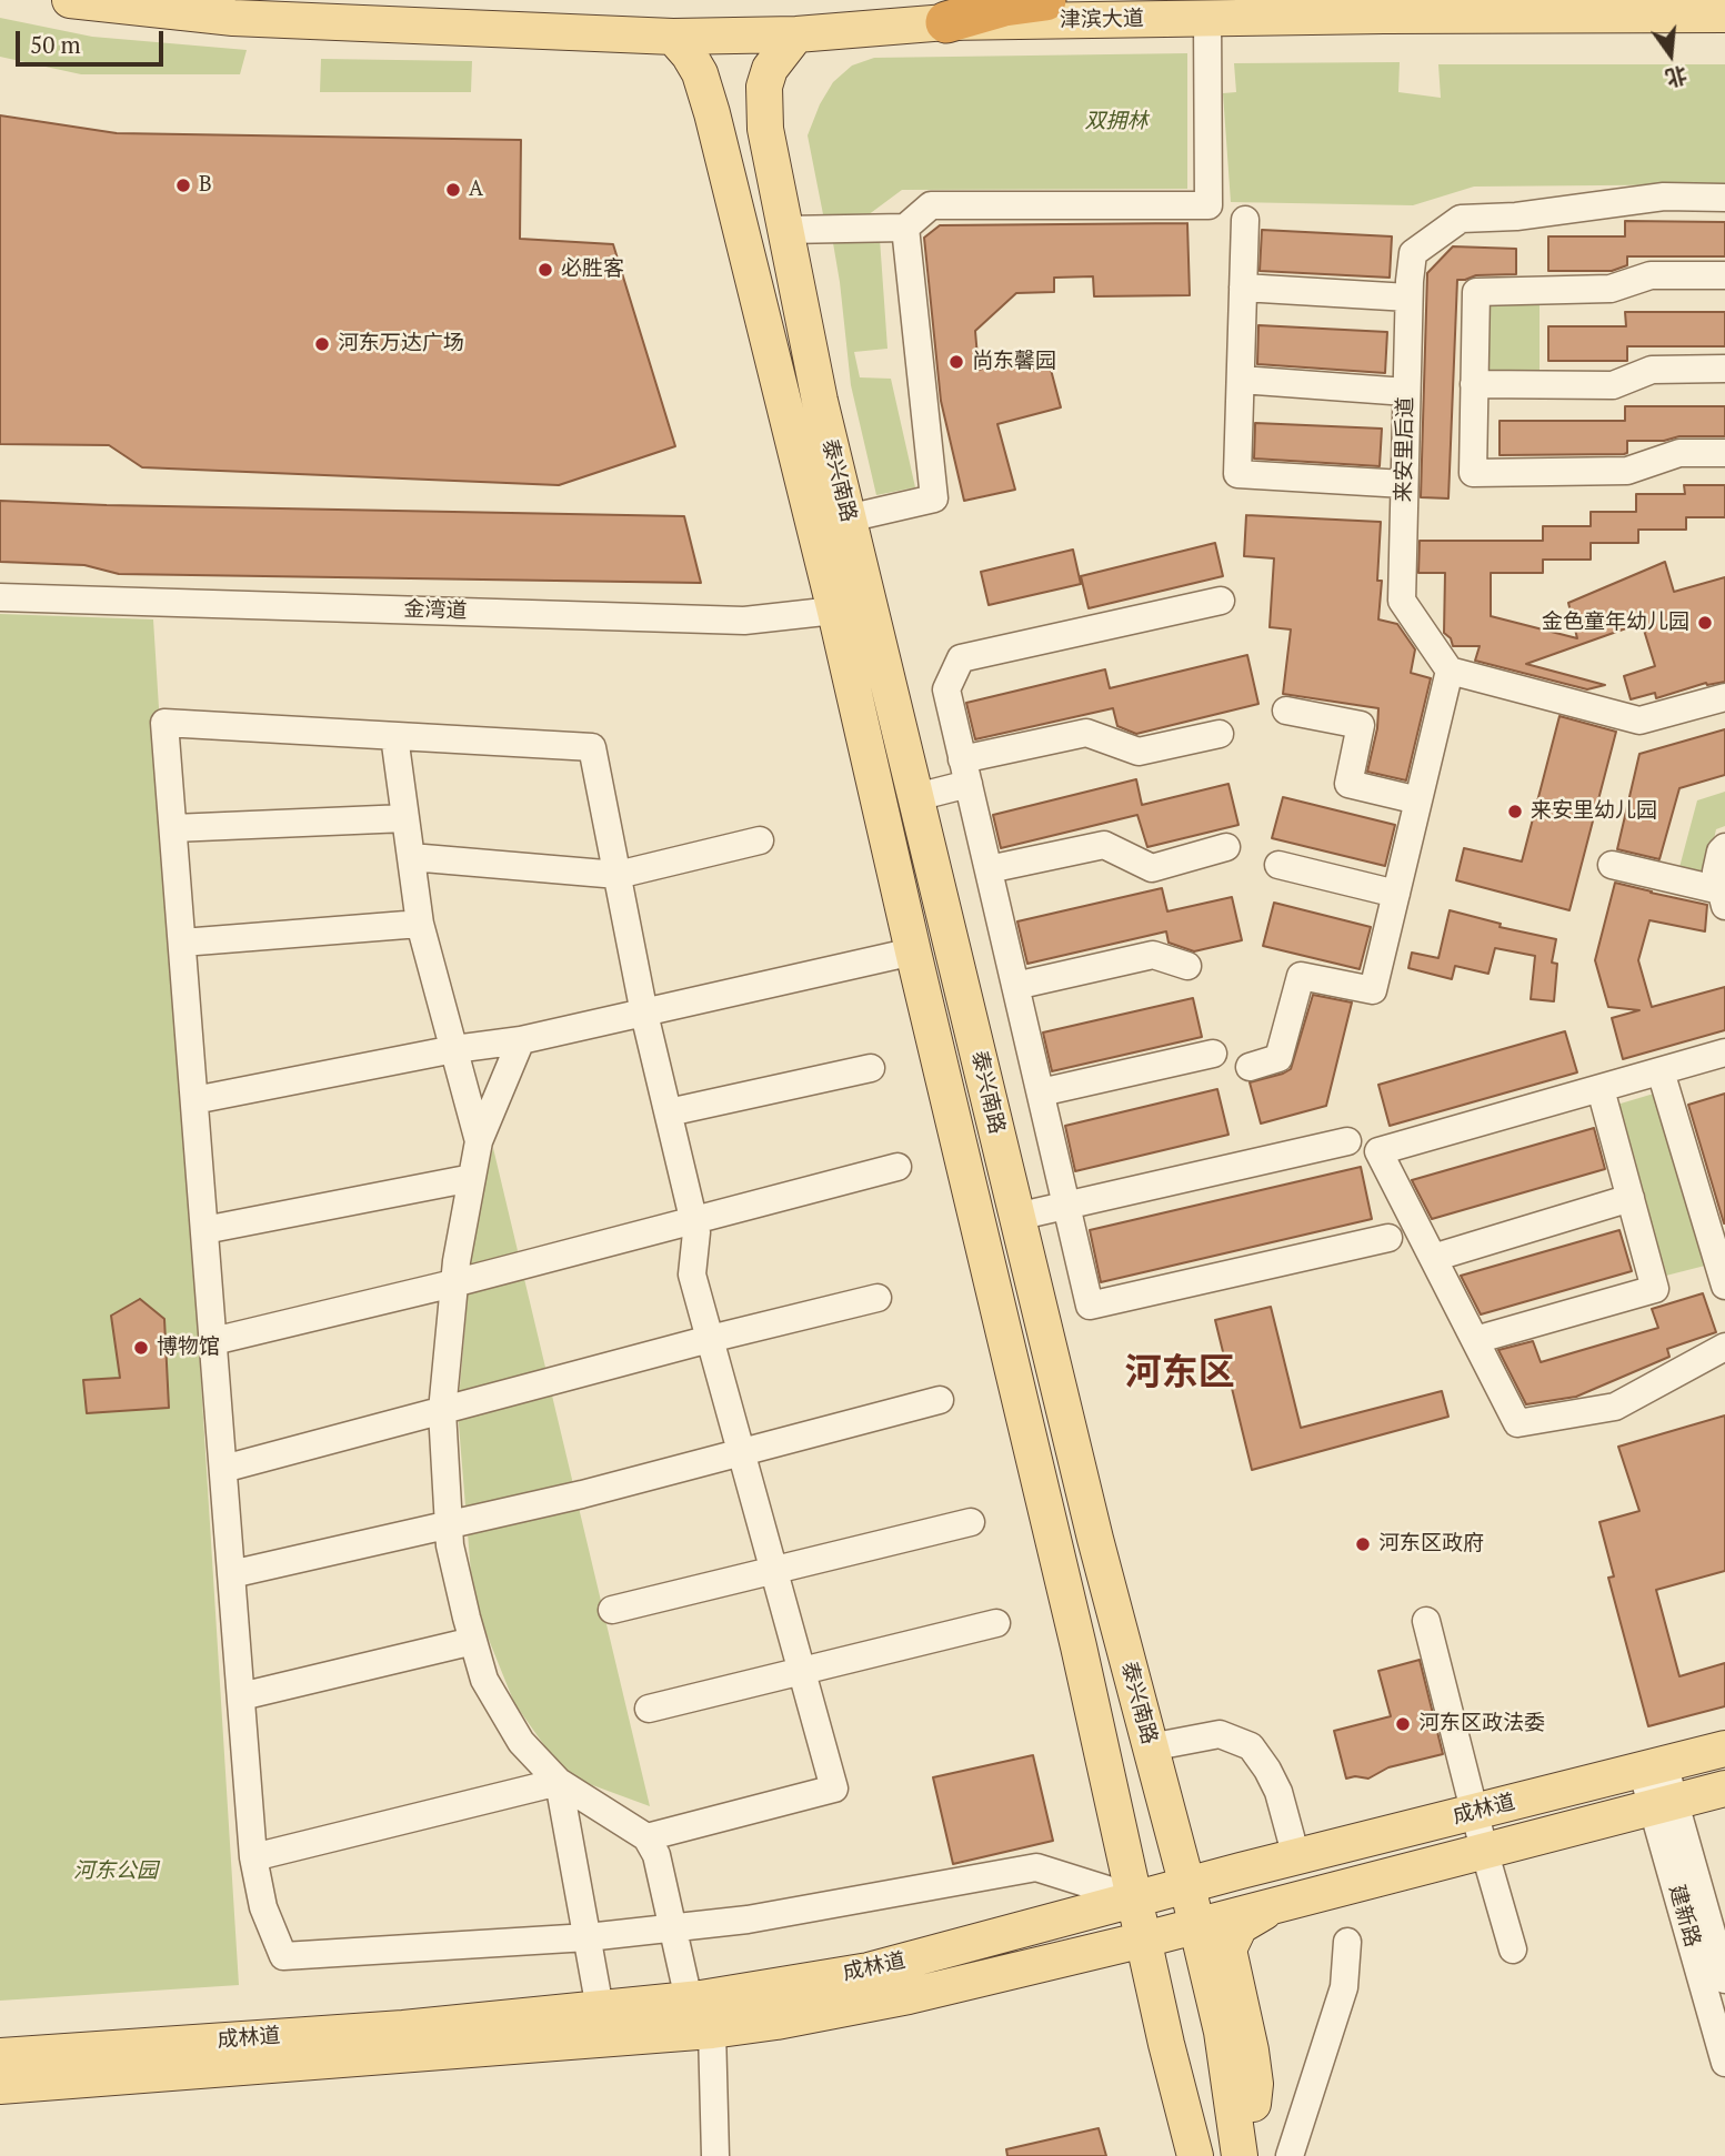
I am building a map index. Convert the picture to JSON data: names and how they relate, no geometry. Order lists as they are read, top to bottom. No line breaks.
{"streets":{"main road":["津滨大道","泰兴南路","成林道"],"street":["来安里后道","金湾道","建新路"]},"crossings":[["津滨大道","泰兴南路"],["泰兴南路","金湾道"],["泰兴南路","成林道"],["成林道","建新路"]],"districts":["河东区"],"parks":["双拥林","河东公园"],"places":["B","A","必胜客","河东万达广场","尚东馨园","金色童年幼儿园","来安里幼儿园","博物馆","河东区政府","河东区政法委"],"scale_bar":"50 m","north":"bottom"}
